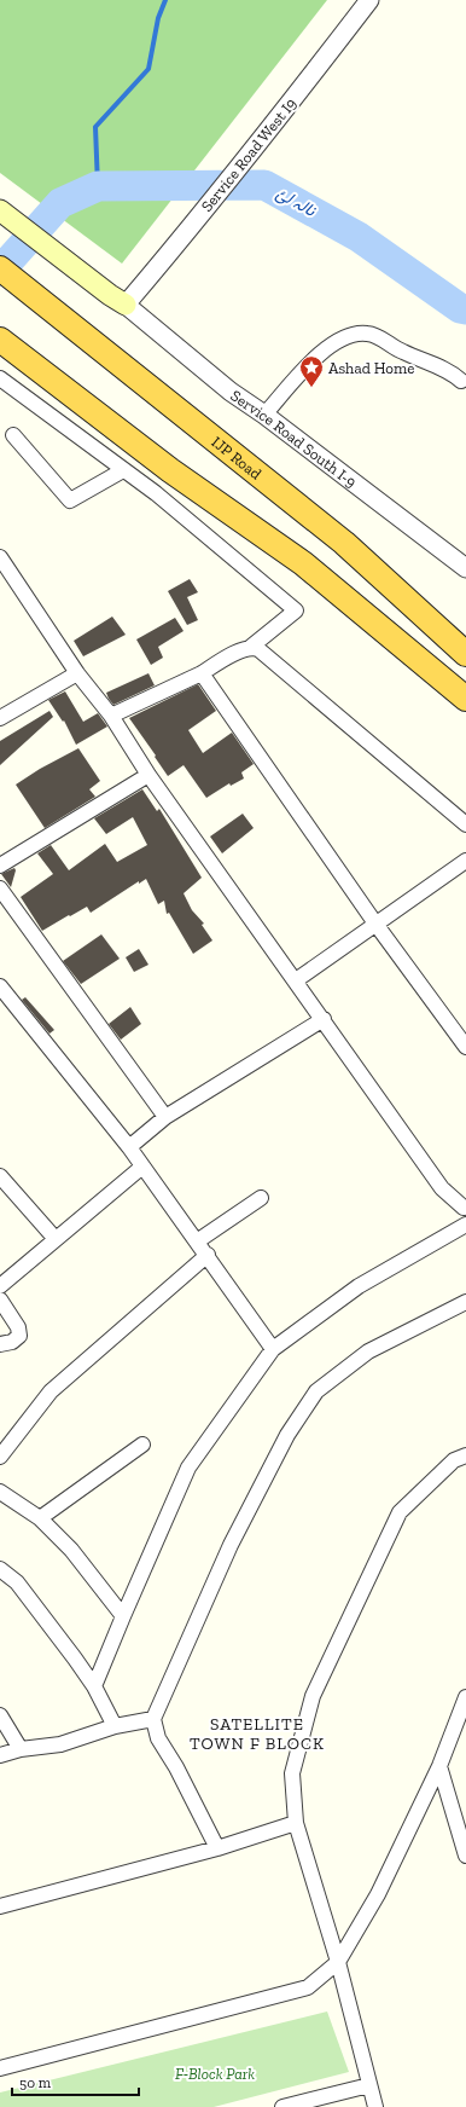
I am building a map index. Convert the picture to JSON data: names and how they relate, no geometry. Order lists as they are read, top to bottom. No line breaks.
{"streets":{"highway":["IJP Road"],"street":["Service Road West I9","Service Road South I-9"]},"crossings":[["Service Road West I9","Service Road South I-9"]],"districts":["SATELLITE TOWN F BLOCK"],"water":["نالہ لئ"],"parks":["F-Block Park"],"places":{"place":["Ashad Home"]},"scale_bar":"50 m"}
